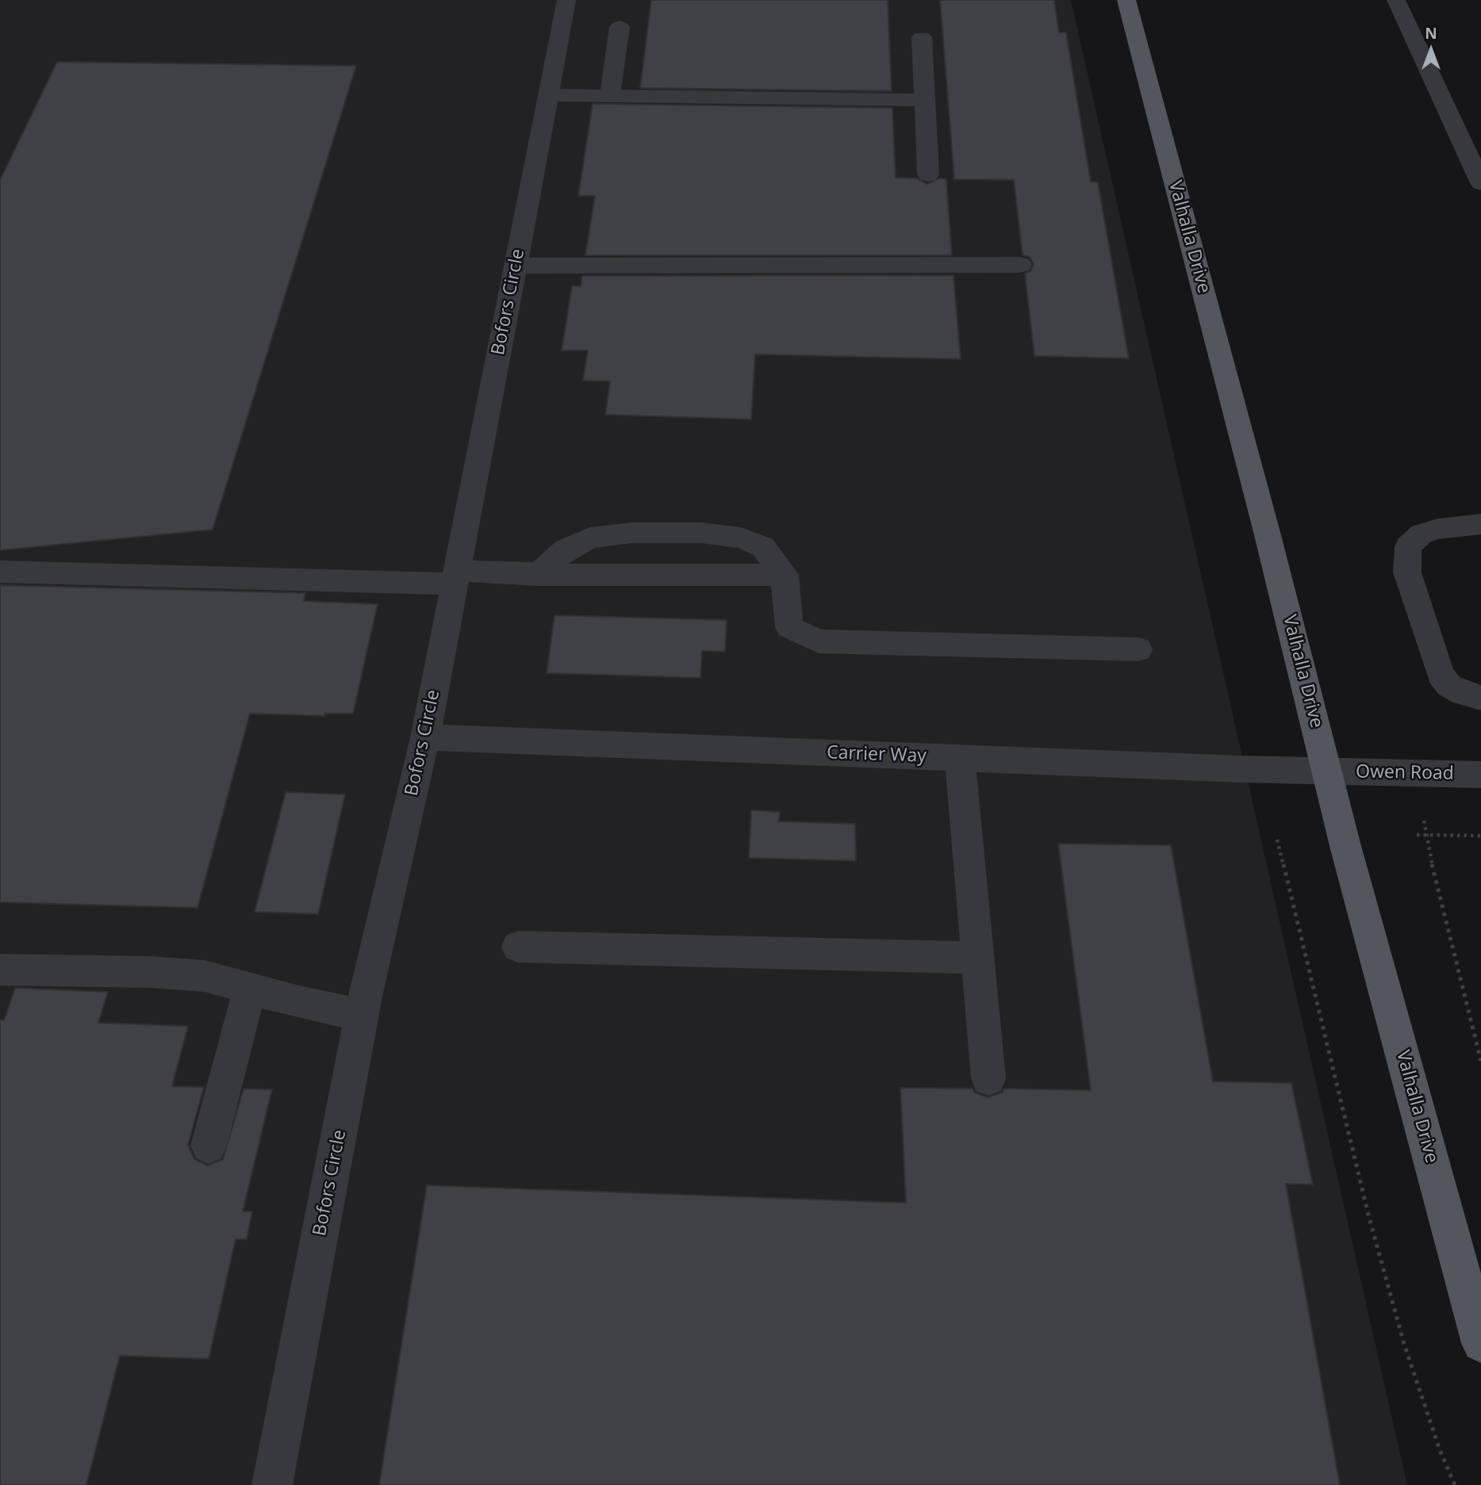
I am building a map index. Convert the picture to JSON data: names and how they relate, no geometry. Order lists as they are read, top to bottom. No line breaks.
{"streets":{"main road":["Valhalla Drive"],"street":["Bofors Circle","Carrier Way","Owen Road"]},"crossings":[["Valhalla Drive","Carrier Way"],["Valhalla Drive","Owen Road"],["Bofors Circle","Carrier Way"],["Carrier Way","Owen Road"]],"north":"top"}
